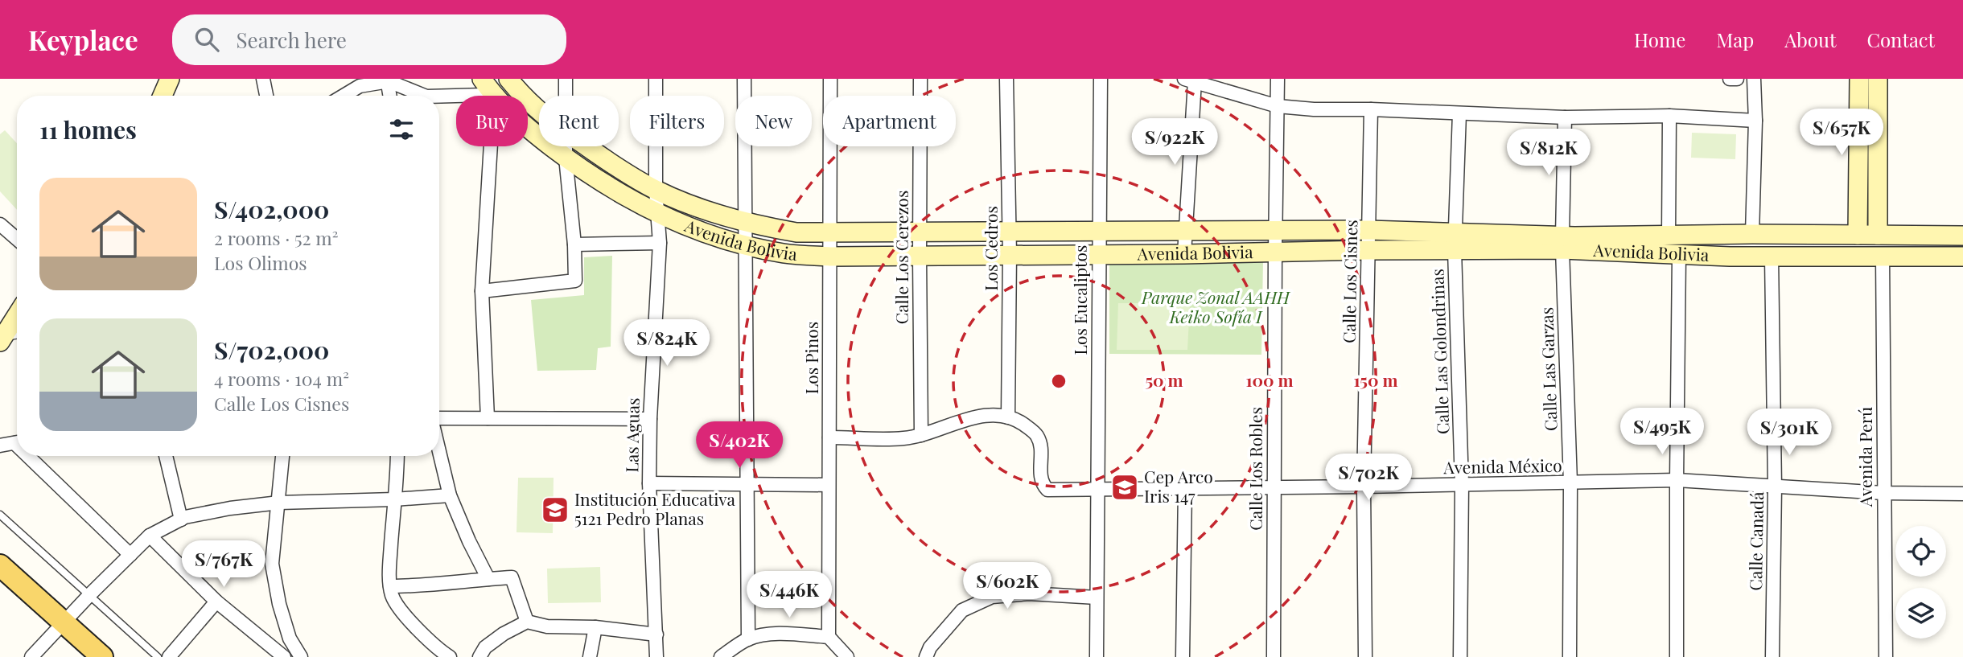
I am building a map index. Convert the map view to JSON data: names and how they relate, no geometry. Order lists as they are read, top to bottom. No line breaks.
{"streets":{"main road":["Avenida Bolivia"],"street":["Los Cedros","Calle Los Cerezos","Calle Los Cisnes","Los Eucaliptos","Calle Las Golondrinas","Los Pinos","Calle Las Garzas","Las Aguas","Avenida Perú","Avenida México","Calle Los Robles","Calle Canadá"]},"crossings":[["Avenida Bolivia","Los Cedros"],["Avenida Bolivia","Calle Los Cerezos"],["Avenida Bolivia","Calle Los Cisnes"],["Avenida Bolivia","Los Eucaliptos"],["Avenida Bolivia","Calle Las Golondrinas"],["Avenida Bolivia","Los Pinos"],["Avenida Bolivia","Calle Las Garzas"],["Avenida Bolivia","Las Aguas"],["Avenida Bolivia","Avenida Perú"],["Avenida Bolivia","Calle Los Robles"],["Avenida Bolivia","Calle Canadá"],["Los Cedros","Avenida México"],["Calle Los Cerezos","Avenida México"],["Calle Los Cisnes","Avenida México"],["Los Eucaliptos","Avenida México"],["Calle Las Golondrinas","Avenida México"],["Los Pinos","Avenida México"],["Calle Las Garzas","Avenida México"],["Avenida Perú","Avenida México"],["Avenida México","Calle Los Robles"],["Avenida México","Calle Canadá"]],"parks":["Parque Zonal AAHH Keiko Sofía I"],"places":{"school or university":["Cep Arco Iris 147","Institución Educativa 5121 Pedro Planas"]},"page":{"header":"Keyplace","search":"Search here","nav":["Home","Map","About","Contact"],"chip":["Buy","Rent","Filters","New","Apartment"],"heading":"11 homes","price":["S/657K","S/922K","S/812K","S/824K","S/495K","S/301K","S/402K","S/702K","S/767K","S/602K","S/446K"],"list":[{"name":"S/402,000","note":"2 rooms · 52 m² · Los Olimos"},{"name":"S/702,000","note":"4 rooms · 104 m² · Calle Los Cisnes"}]},"rings":["50 m","100 m","150 m"]}
